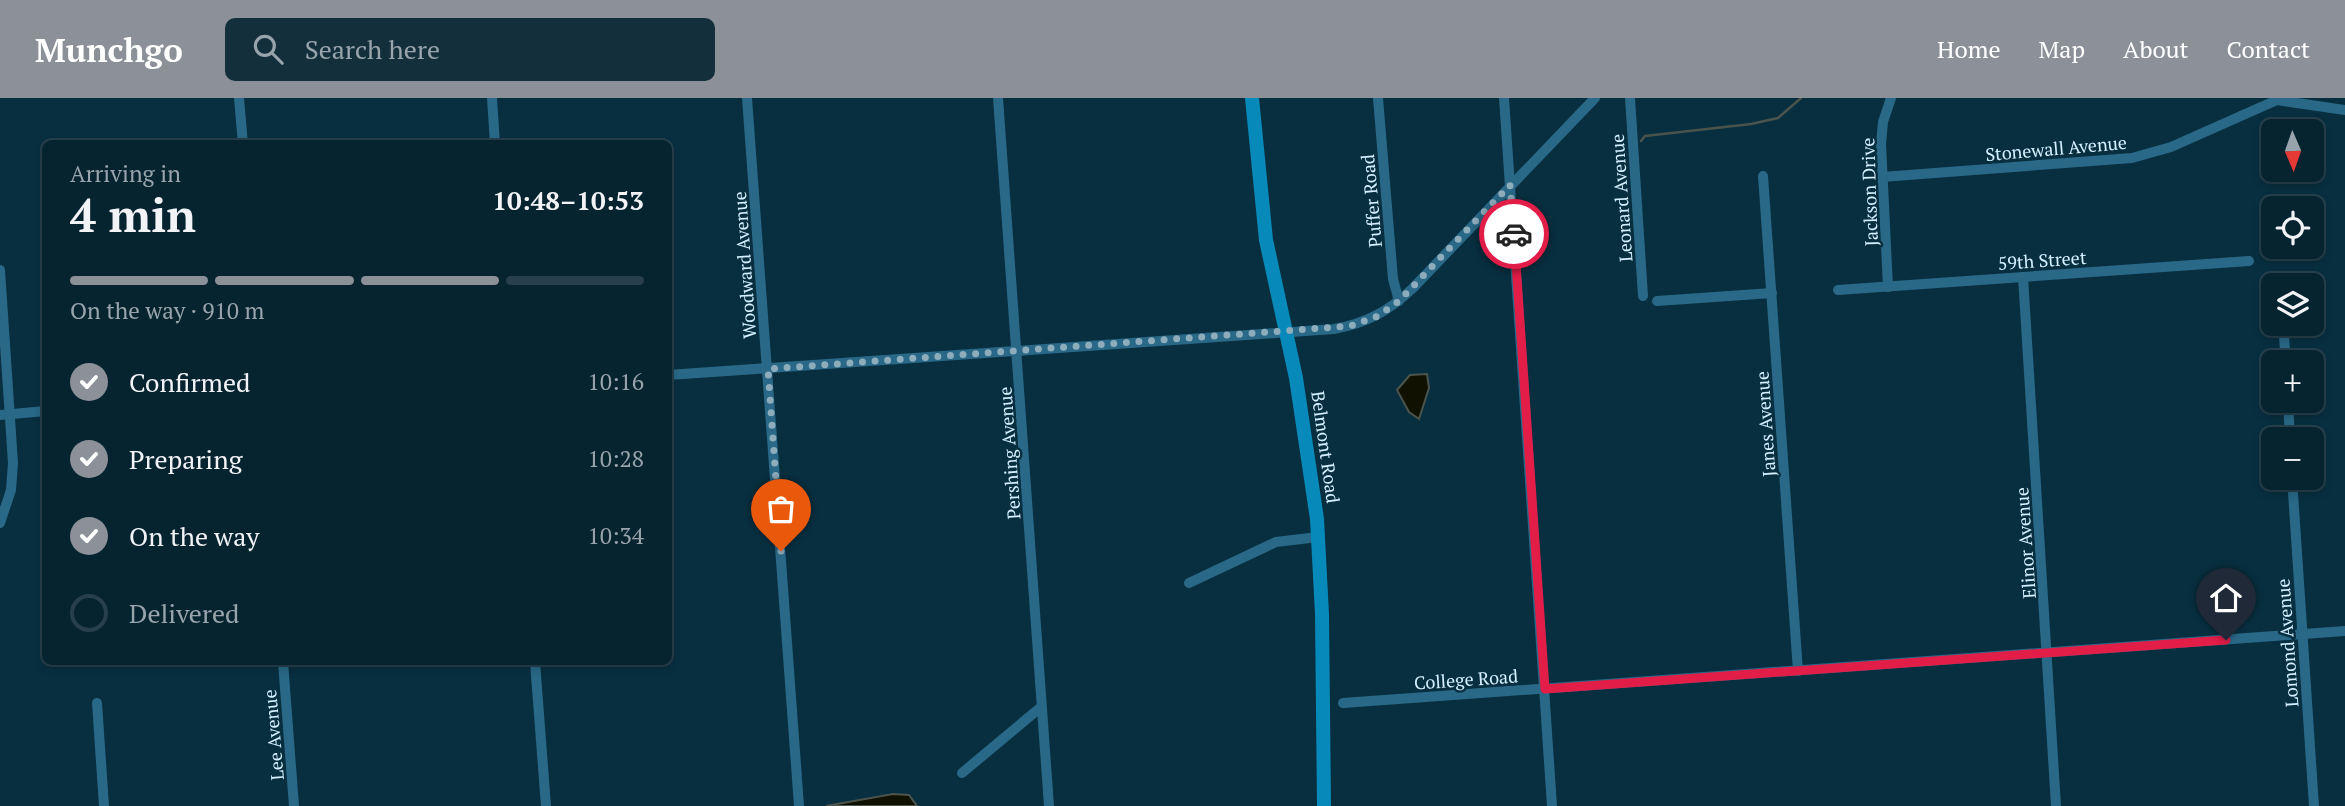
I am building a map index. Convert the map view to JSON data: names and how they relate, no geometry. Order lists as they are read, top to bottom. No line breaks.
{"streets":{"main road":["Belmont Road"],"street":["Stonewall Avenue","Jackson Drive","Leonard Avenue","Puffer Road","59th Street","Woodward Avenue","Janes Avenue","Pershing Avenue","Elinor Avenue","Lomond Avenue","College Road","Lee Avenue"]},"crossings":[["Stonewall Avenue","Jackson Drive"],["Jackson Drive","59th Street"],["59th Street","Elinor Avenue"],["Janes Avenue","College Road"],["Elinor Avenue","College Road"],["Lomond Avenue","College Road"]],"north":"bottom","page":{"header":"Munchgo","search":"Search here","nav":["Home","Map","About","Contact"],"map_buttons":["+","−"],"heading":["4 min","Arriving in","10:48–10:53"],"bar":"On the way · 910 m","list":[["Confirmed","10:16"],["Preparing","10:28"],["On the way","10:34"],"Delivered"]}}
